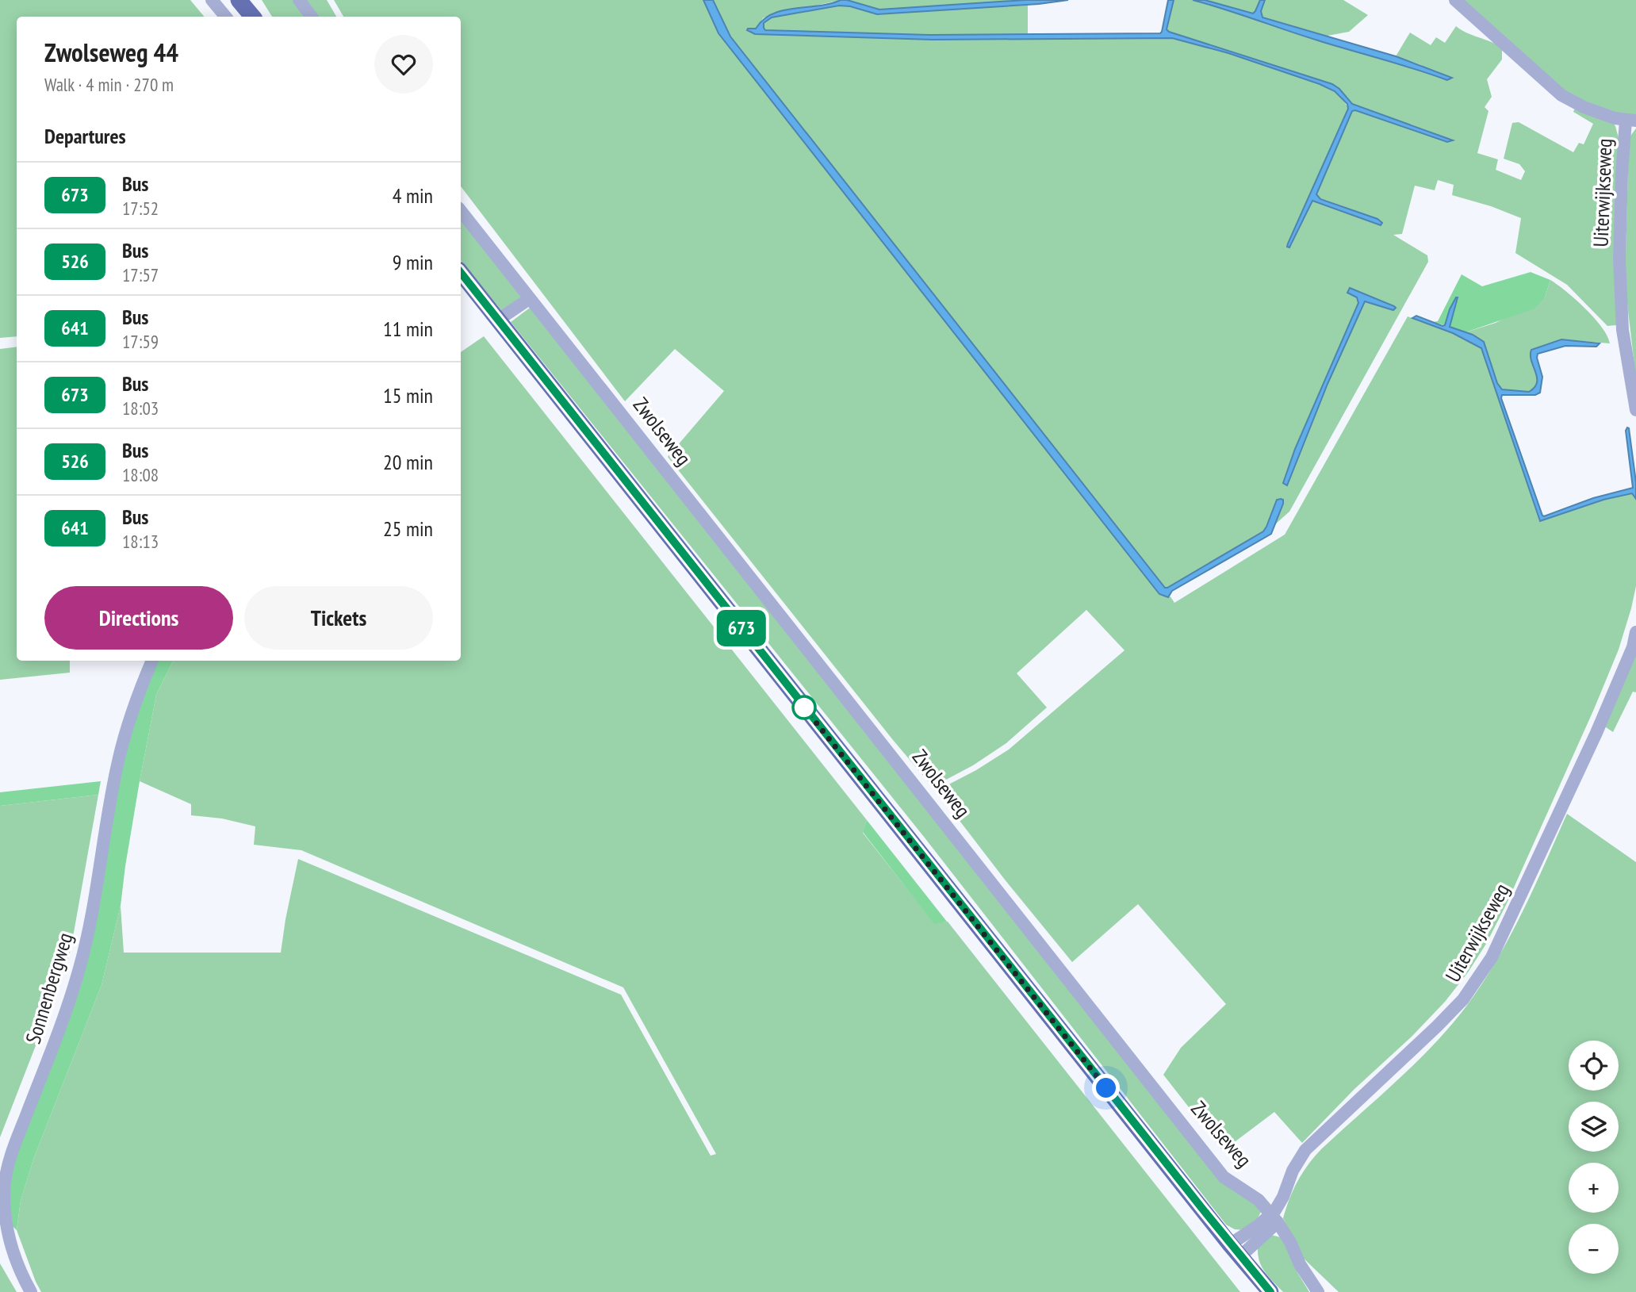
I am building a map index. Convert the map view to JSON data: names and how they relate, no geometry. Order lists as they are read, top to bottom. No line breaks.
{"streets":{"street":["Uiterwijkseweg","Zwolseweg","Sonnenbergweg"]},"crossings":[["Uiterwijkseweg","Zwolseweg"]],"lines":["bus line 673"],"page":{"on_map":"673","heading":[["Zwolseweg 44","Walk · 4 min · 270 m"],"Departures"],"list":[{"mark":"673","name":"Bus","note":"17:52","value":"4 min"},{"mark":"526","name":"Bus","note":"17:57","value":"9 min"},{"mark":"641","name":"Bus","note":"17:59","value":"11 min"},{"mark":"673","name":"Bus","note":"18:03","value":"15 min"},{"mark":"526","name":"Bus","note":"18:08","value":"20 min"},{"mark":"641","name":"Bus","note":"18:13","value":"25 min"}],"buttons":["Directions","Tickets"],"map_buttons":["+","−"]}}
